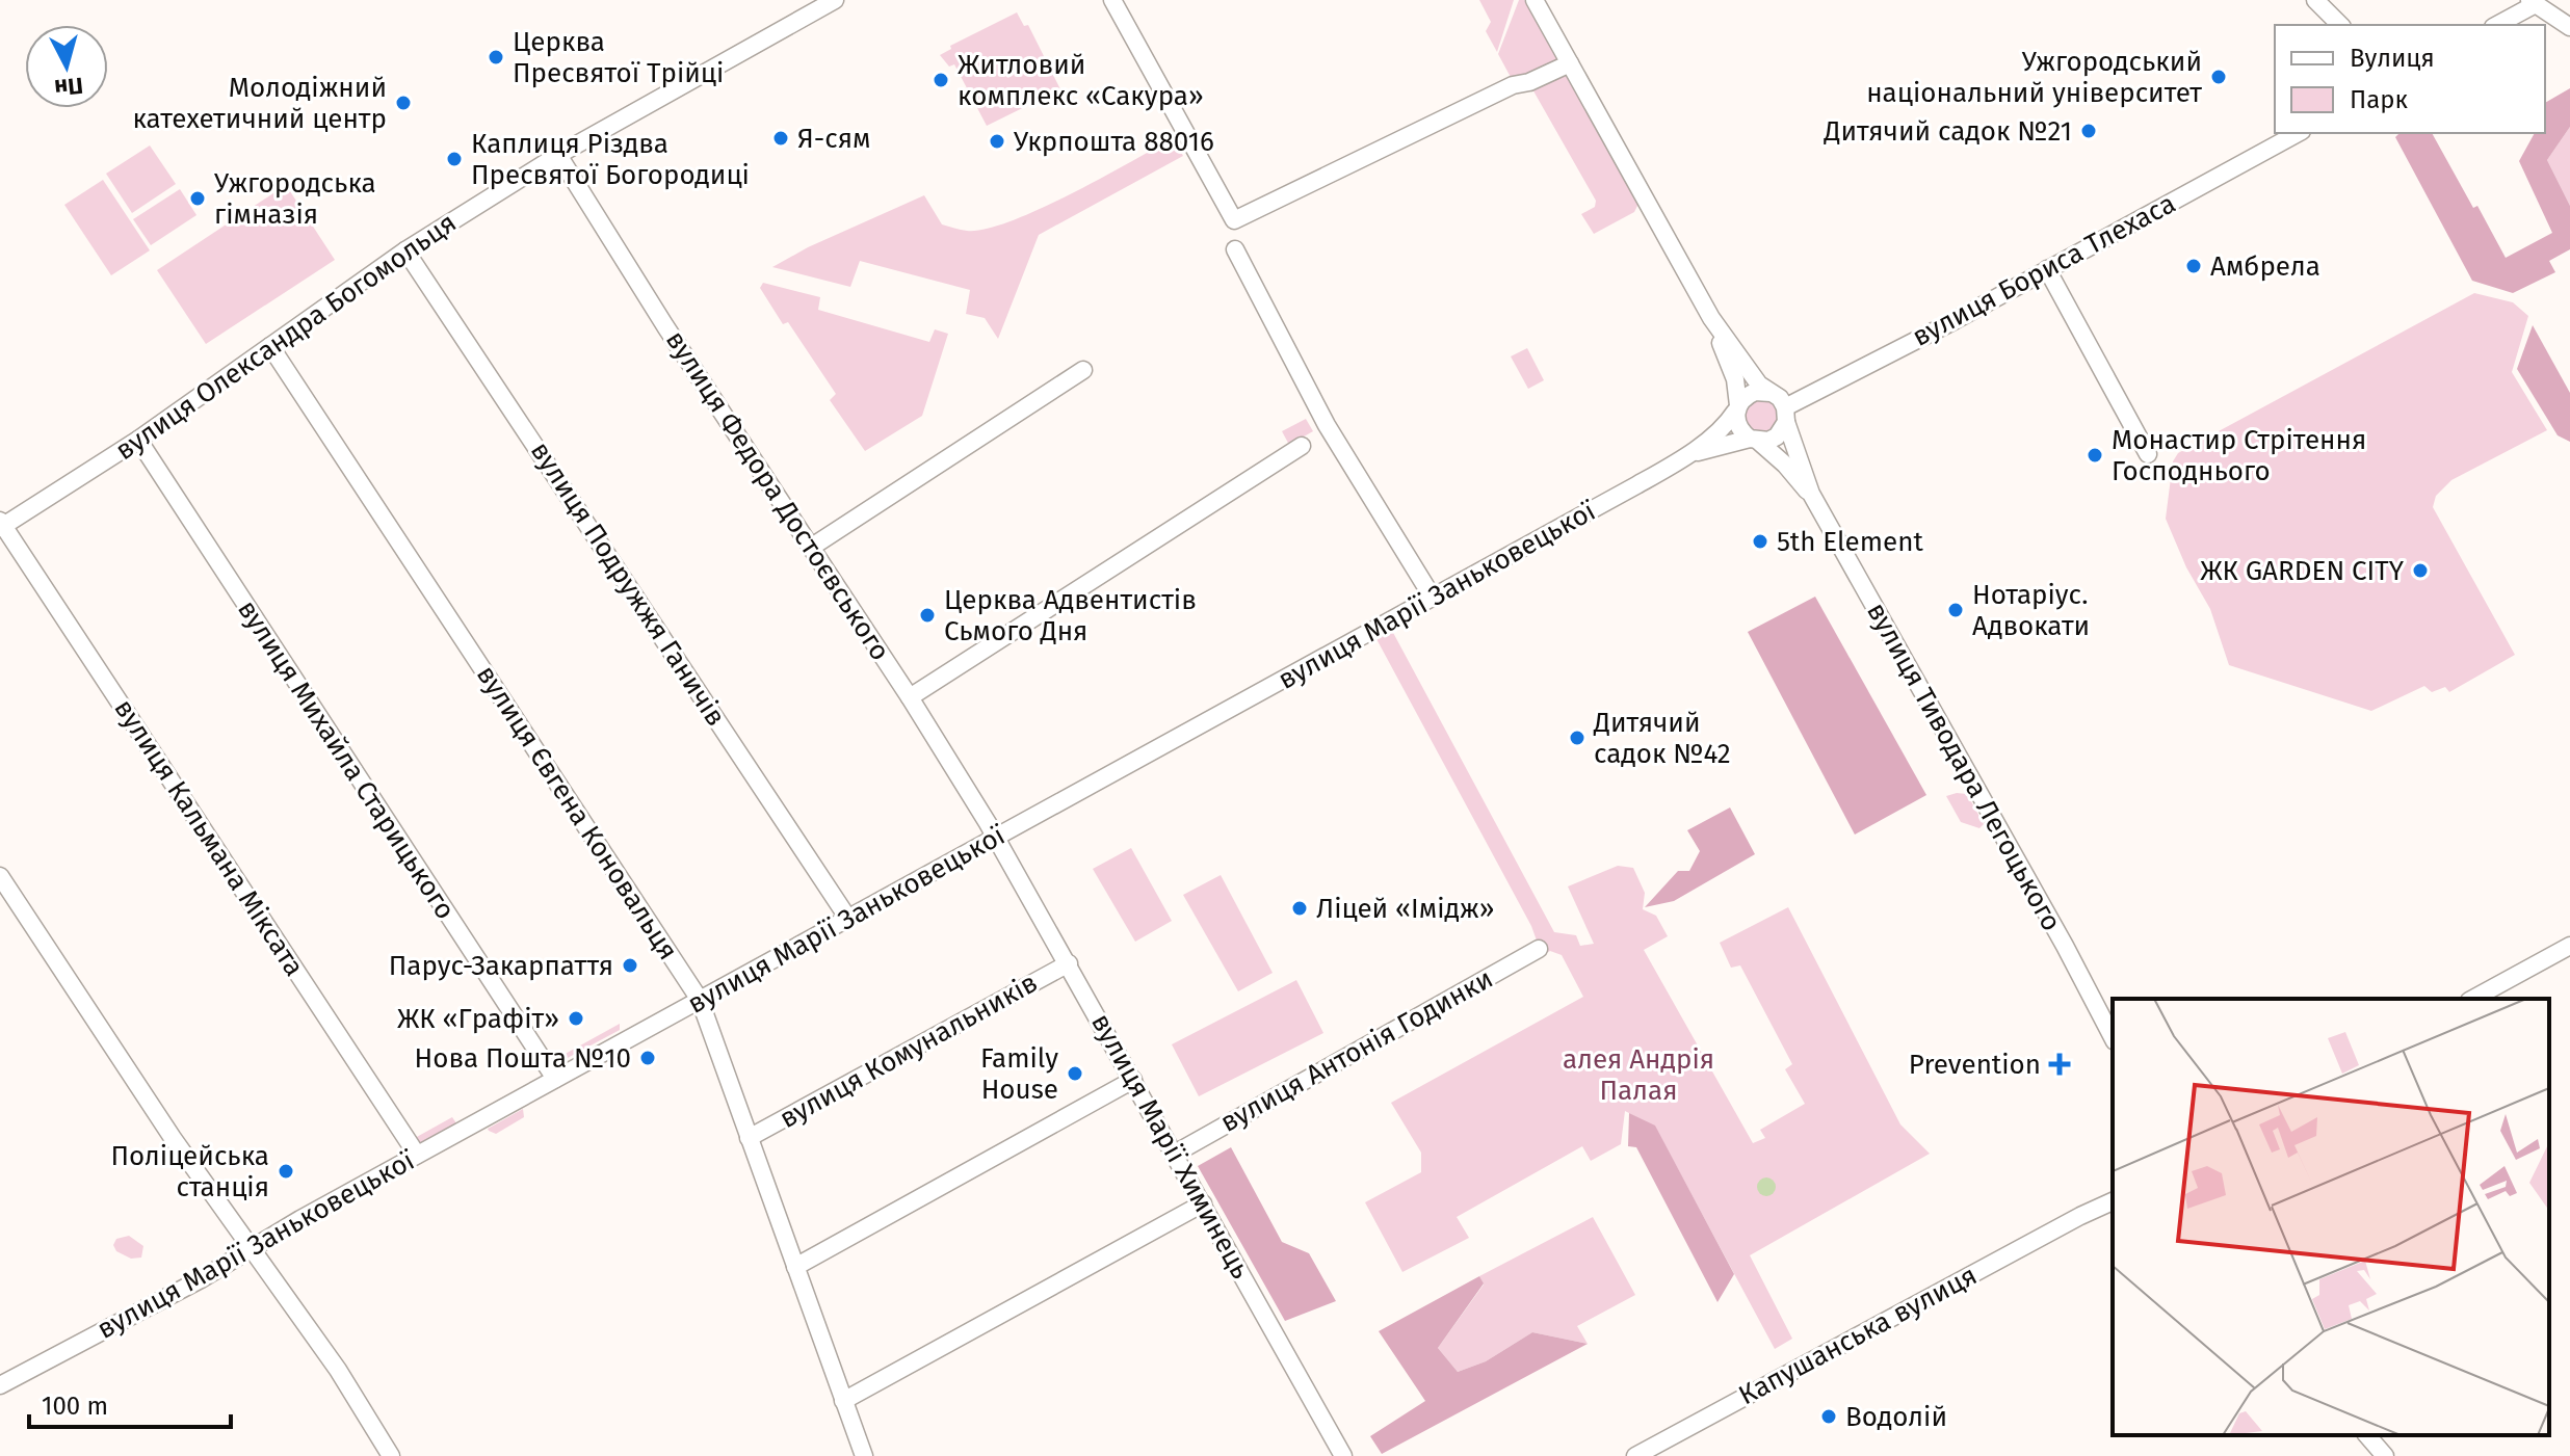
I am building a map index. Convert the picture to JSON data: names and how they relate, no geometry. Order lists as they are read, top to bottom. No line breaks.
{"streets":{"street":["вулиця Бориса Тлехаса","вулиця Олександра Богомольця","вулиця Федора Достоєвського","вулиця Подружжя Ганичів","вулиця Марії Заньковецької","вулиця Михайла Старицького","вулиця Тиводара Легоцького","вулиця Євгена Коновальця","вулиця Кальмана Міксата","вулиця Комунальників","вулиця Антонія Годинки","вулиця Марії Химинець","Капушанська вулиця"]},"crossings":[["вулиця Бориса Тлехаса","вулиця Марії Заньковецької"],["вулиця Бориса Тлехаса","вулиця Тиводара Легоцького"],["вулиця Олександра Богомольця","вулиця Федора Достоєвського"],["вулиця Олександра Богомольця","вулиця Подружжя Ганичів"],["вулиця Олександра Богомольця","вулиця Михайла Старицького"],["вулиця Олександра Богомольця","вулиця Євгена Коновальця"],["вулиця Олександра Богомольця","вулиця Кальмана Міксата"],["вулиця Федора Достоєвського","вулиця Марії Заньковецької"],["вулиця Федора Достоєвського","вулиця Марії Химинець"],["вулиця Подружжя Ганичів","вулиця Марії Заньковецької"],["вулиця Марії Заньковецької","вулиця Михайла Старицького"],["вулиця Марії Заньковецької","вулиця Тиводара Легоцького"],["вулиця Марії Заньковецької","вулиця Євгена Коновальця"],["вулиця Марії Заньковецької","вулиця Кальмана Міксата"],["вулиця Марії Заньковецької","вулиця Марії Химинець"],["вулиця Євгена Коновальця","вулиця Комунальників"],["вулиця Комунальників","вулиця Марії Химинець"],["вулиця Антонія Годинки","вулиця Марії Химинець"]],"parks":["алея Андрія Палая"],"places":{"other":["Церква Пресвятої Трійці","Ужгородський національний університет","Житловий комплекс «Сакура»","Молодіжний катехетичний центр","Дитячий садок №21","Я-сям","Укрпошта 88016","Каплиця Різдва Пресвятої Богородиці","Ужгородська гімназія","Амбрела","Монастир Стрітення Господнього","5th Element","ЖК GARDEN CITY","Нотаріус. Адвокати","Церква Адвентистів Сьмого Дня","Дитячий садок №42","Ліцей «Імідж»","Парус-Закарпаття","ЖК «Графіт»","Нова Пошта №10","Family House","Поліцейська станція","Водолій"],"health":["Prevention"]},"legend":["Вулиця","Парк"],"scale_bar":"100 m","north":"bottom"}
